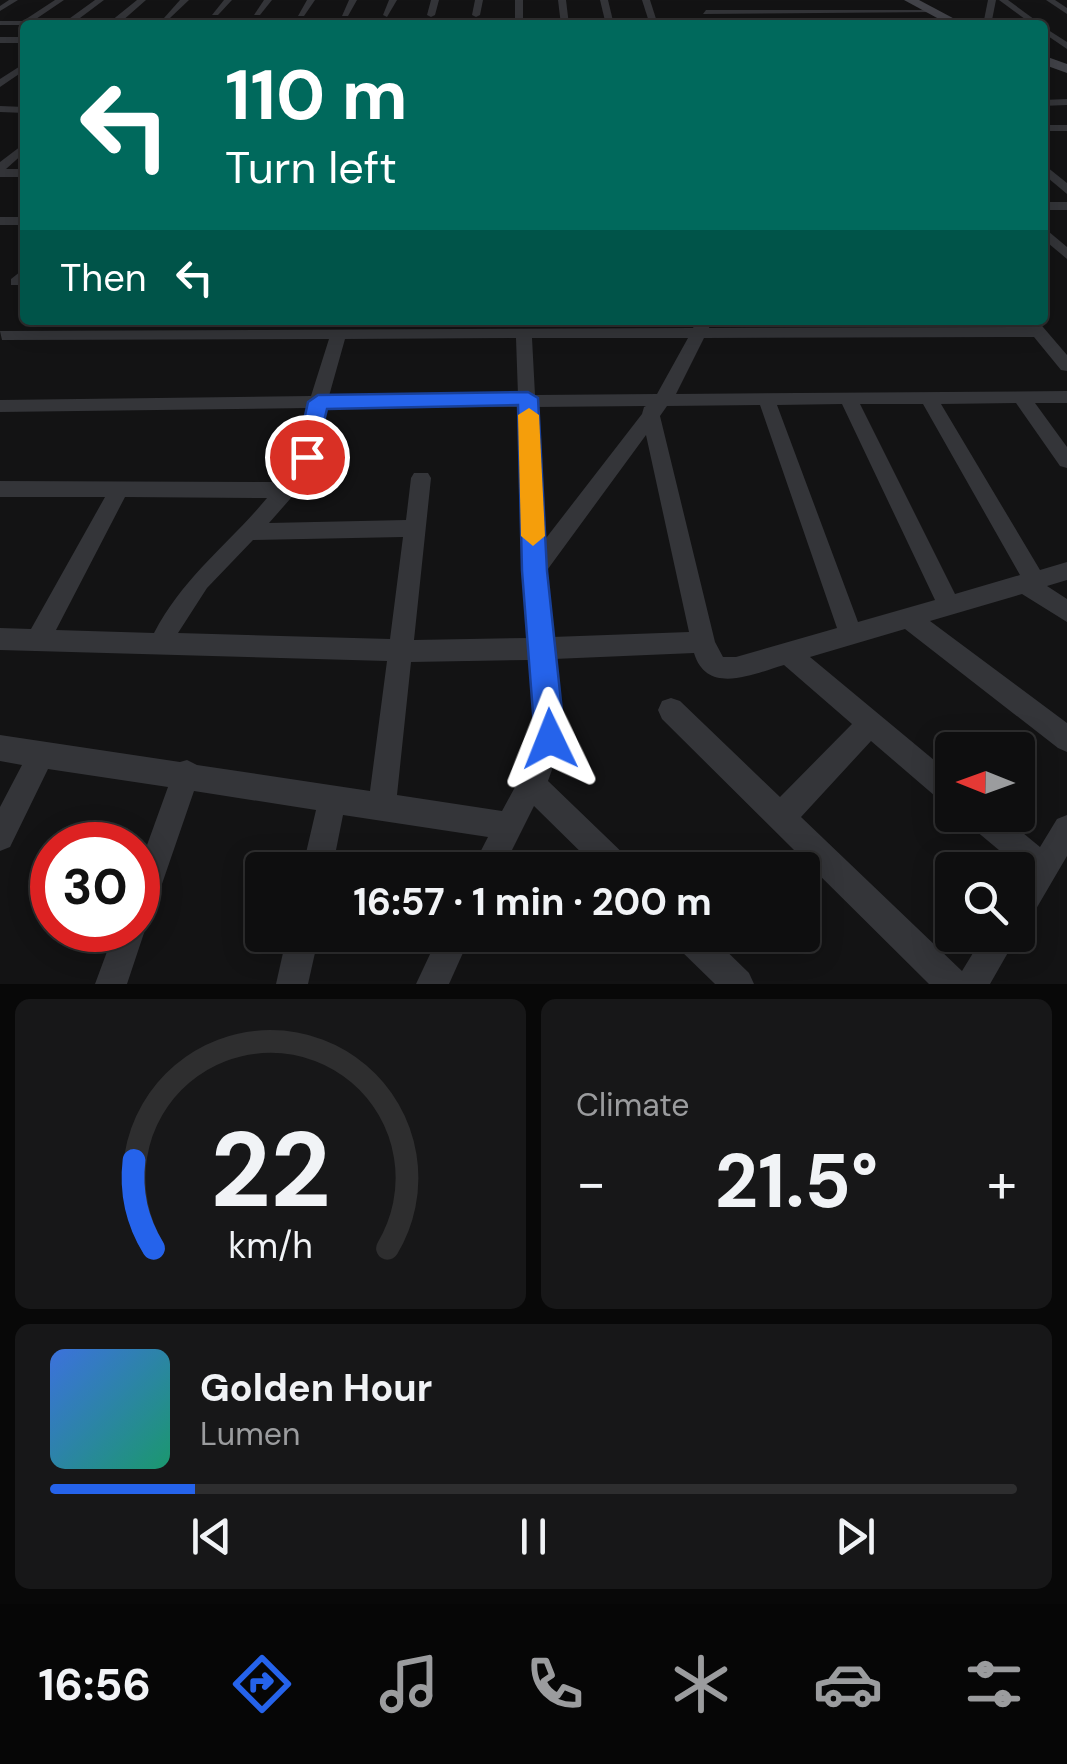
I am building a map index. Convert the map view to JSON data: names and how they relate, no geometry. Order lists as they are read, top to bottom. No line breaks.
{"north":"left","page":{"turn":["110 m","Turn left"],"then":"Then","limit":"30","trip":"16:57 · 1 min · 200 m","tile":"Climate","heat":["−","21.5°","+"],"song":["Golden Hour","Lumen"],"tabs":"16:56","gauge":["22","km/h"]}}
